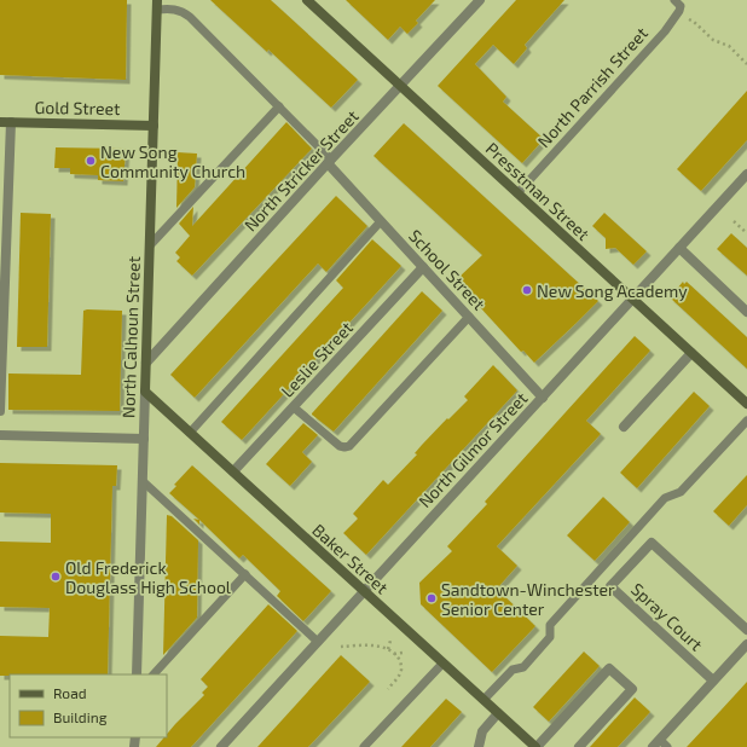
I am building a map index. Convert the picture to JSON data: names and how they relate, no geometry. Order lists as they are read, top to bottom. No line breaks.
{"streets":{"street":["Gold Street","North Stricker Street","Presstman Street","School Street","North Calhoun Street","Leslie Street","North Gilmor Street","Baker Street","Spray Court"],"lane":["North Parrish Street"]},"crossings":[["North Parrish Street","Presstman Street"],["Gold Street","North Calhoun Street"],["North Stricker Street","Presstman Street"],["North Stricker Street","School Street"],["North Stricker Street","North Calhoun Street"],["Presstman Street","North Gilmor Street"],["School Street","North Calhoun Street"],["School Street","Leslie Street"],["School Street","North Gilmor Street"],["North Calhoun Street","Baker Street"],["Leslie Street","Baker Street"],["North Gilmor Street","Baker Street"]],"places":["New Song Community Church","New Song Academy","Old Frederick Douglass High School","Sandtown-Winchester Senior Center"],"legend":["Road","Building"]}
